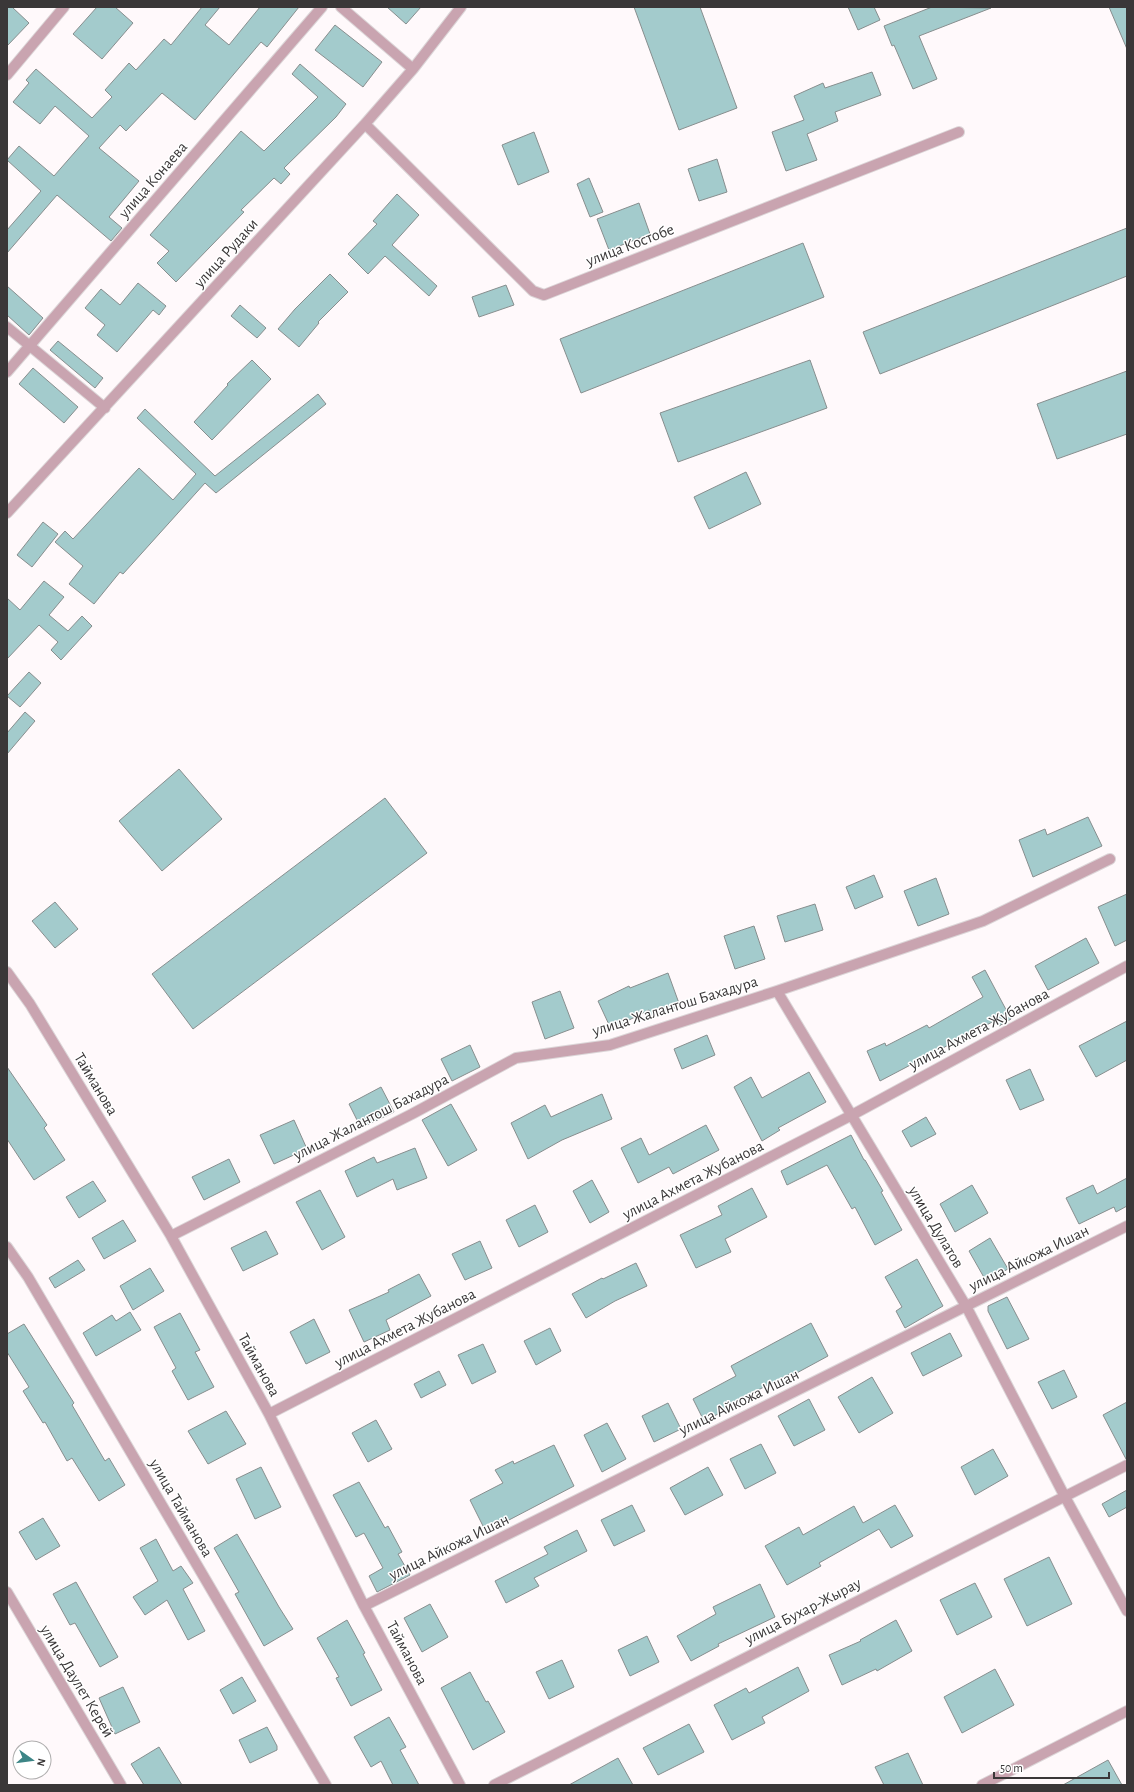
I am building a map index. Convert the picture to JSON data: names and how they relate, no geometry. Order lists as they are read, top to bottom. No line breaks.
{"streets":{"street":["улица Конаева","улица Костобе","улица Рудаки","улица Жалантош Бахадура","улица Ахмета Жубанова","Тайманова","улица Дулатов","улица Айкожа Ишан","улица Тайманова","улица Бухар-Жырау","улица Даулет Керей"]},"crossings":[["улица Костобе","улица Рудаки"],["улица Жалантош Бахадура","Тайманова"],["улица Жалантош Бахадура","улица Дулатов"],["улица Ахмета Жубанова","Тайманова"],["улица Ахмета Жубанова","улица Дулатов"],["Тайманова","улица Айкожа Ишан"],["улица Дулатов","улица Айкожа Ишан"],["улица Дулатов","улица Бухар-Жырау"]],"scale_bar":"50 m","north":"right"}
